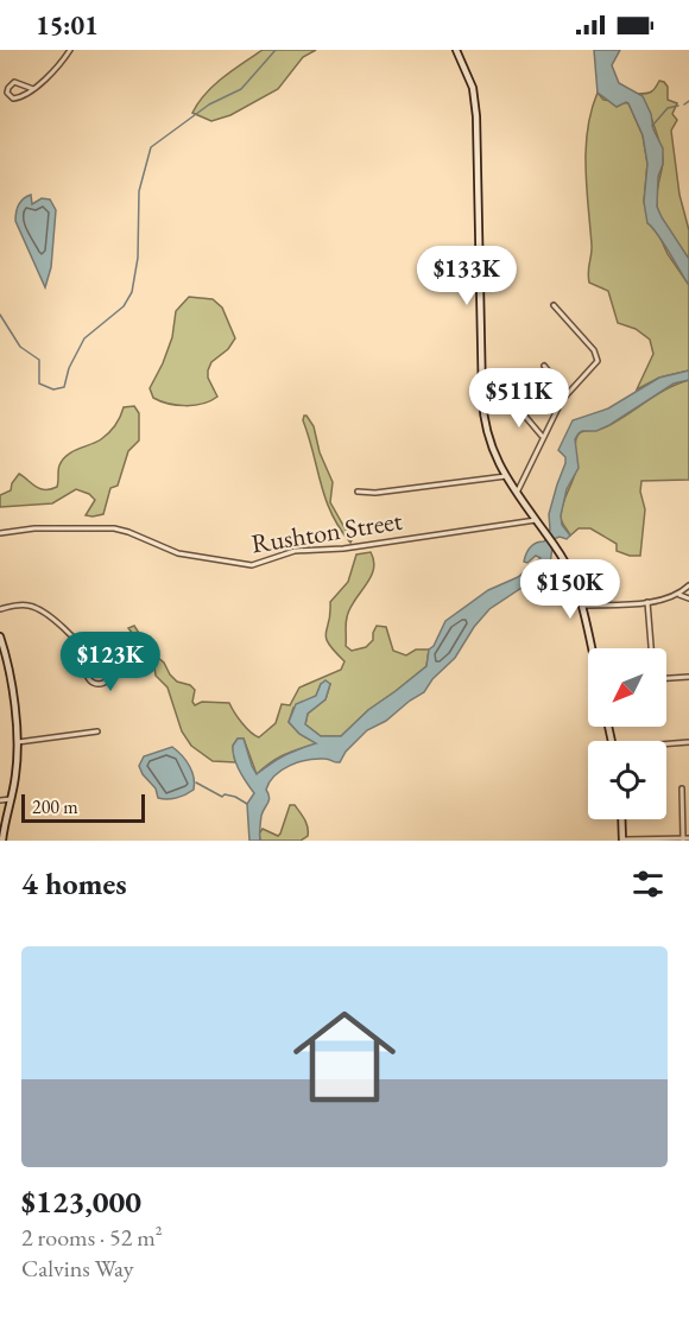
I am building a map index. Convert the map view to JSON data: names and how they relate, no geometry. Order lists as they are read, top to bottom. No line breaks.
{"streets":{"street":["Rushton Street"]},"scale_bar":"200 m","north":"bottom left","page":{"status":"15:01","price":["$133K","$511K","$150K","$123K"],"scale":"200 m","heading":"4 homes","list":[{"name":"$123,000","note":"2 rooms · 52 m² · Calvins Way"}]}}
